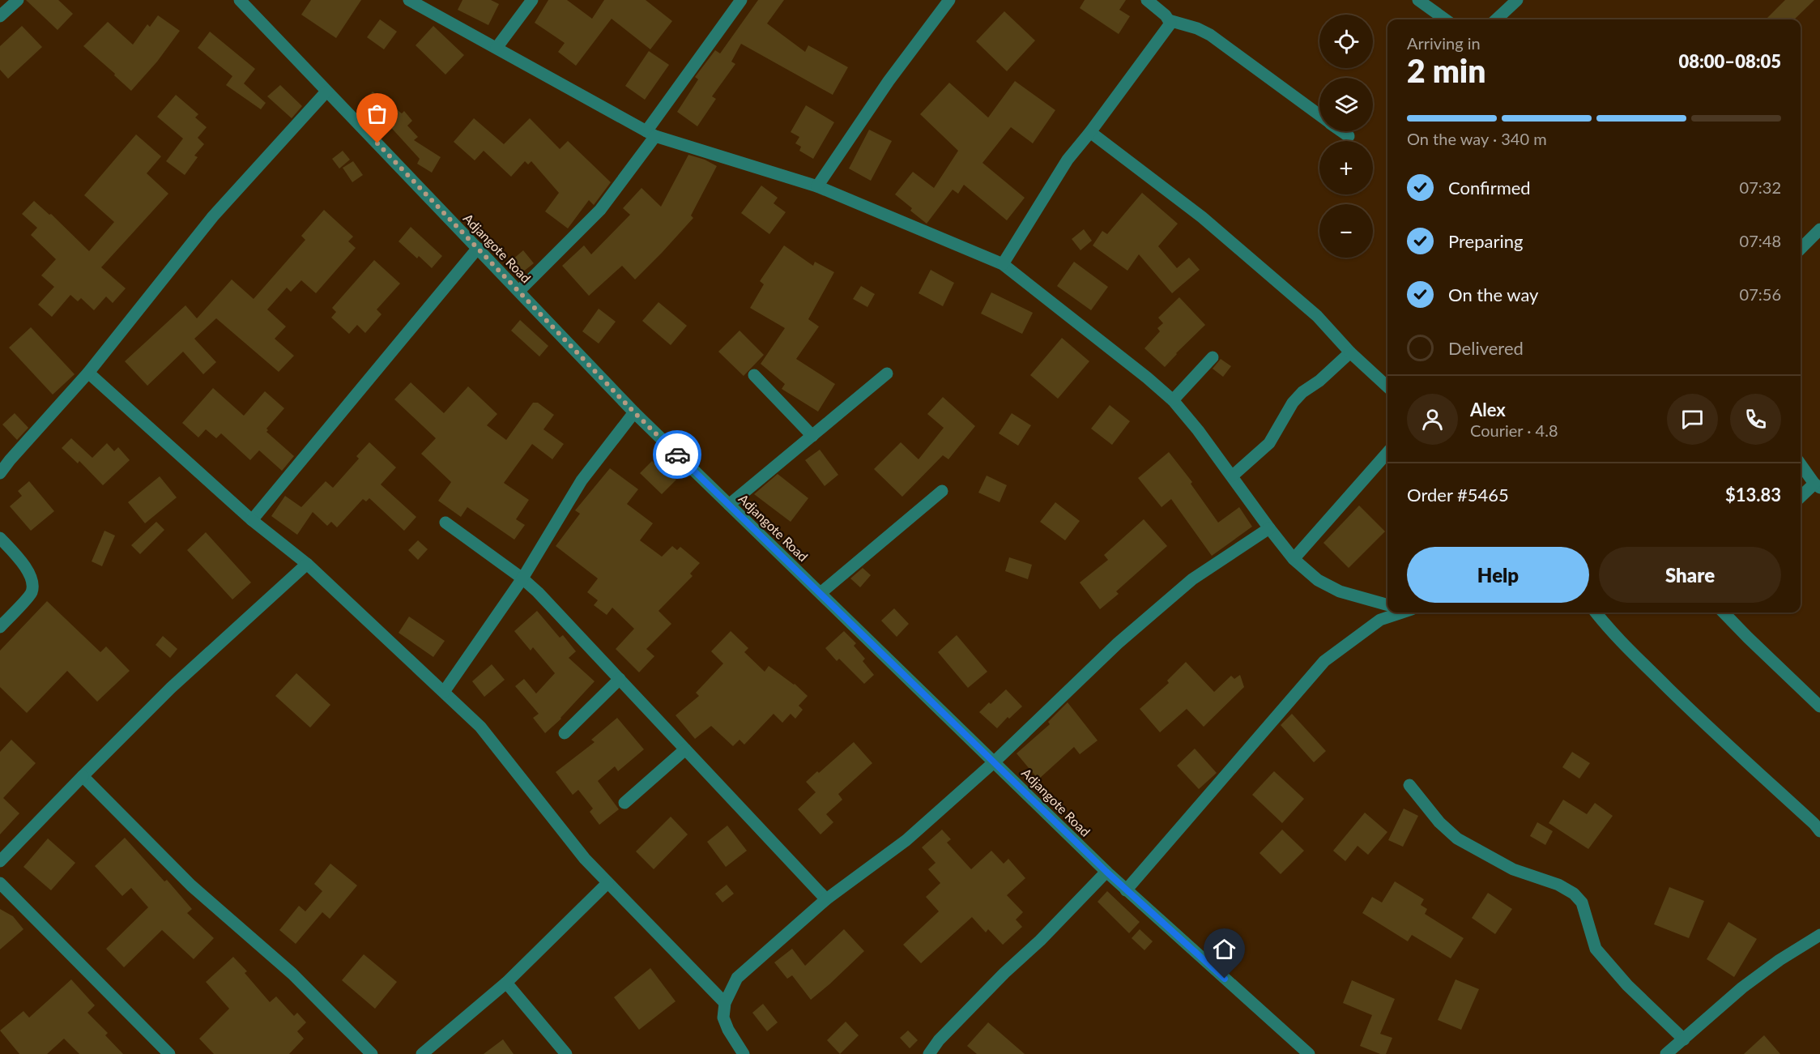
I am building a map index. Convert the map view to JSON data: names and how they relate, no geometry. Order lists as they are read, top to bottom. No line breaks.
{"streets":{"street":["Adjangote Road"]},"page":{"map_buttons":["+","−"],"heading":["2 min","Arriving in","08:00–08:05"],"panel":["Alex","Courier · 4.8","Order #5465","$13.83"],"bar":"On the way · 340 m","list":[["Confirmed","07:32"],["Preparing","07:48"],["On the way","07:56"],"Delivered"],"buttons":["Help","Share"]}}
